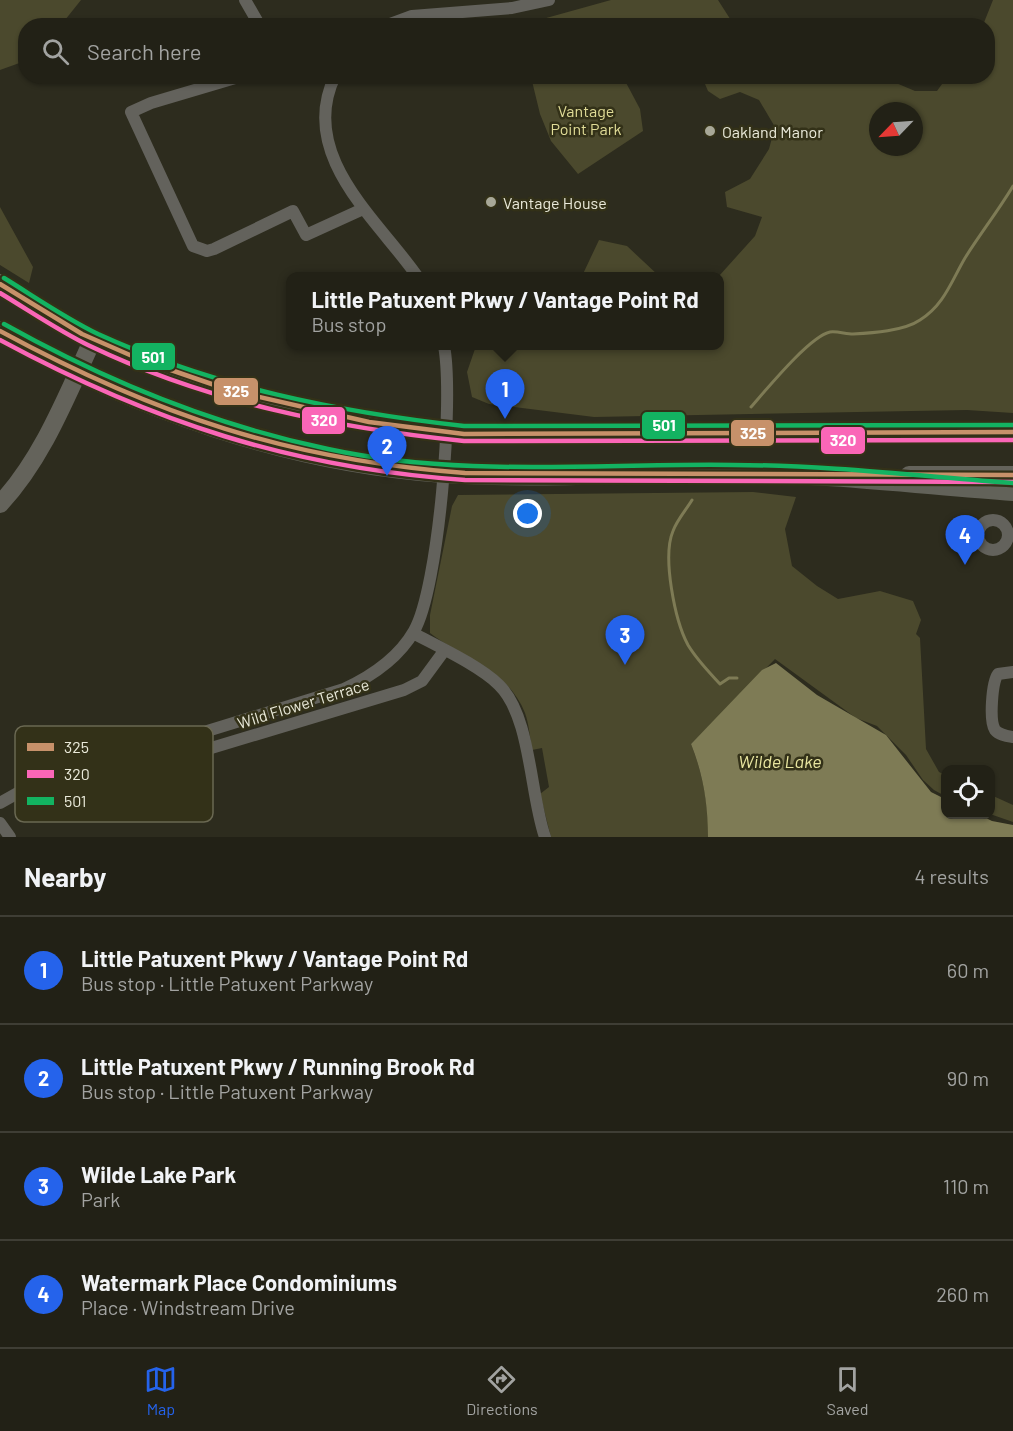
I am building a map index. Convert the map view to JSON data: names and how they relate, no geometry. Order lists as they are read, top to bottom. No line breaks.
{"streets":{"street":["Wild Flower Terrace"]},"water":["Wilde Lake"],"parks":["Vantage Point Park"],"places":["Oakland Manor","Vantage House"],"lines":["transit line 501","transit line 325","transit line 320"],"legend":["325","320","501"],"north":"bottom left","page":{"search":"Search here","popup":["Little Patuxent Pkwy / Vantage Point Rd","Bus stop"],"pins":["1","2","4","3"],"heading":["Nearby","4 results"],"list":[{"mark":"1","name":"Little Patuxent Pkwy / Vantage Point Rd","note":"Bus stop · Little Patuxent Parkway","value":"60 m"},{"mark":"2","name":"Little Patuxent Pkwy / Running Brook Rd","note":"Bus stop · Little Patuxent Parkway","value":"90 m"},{"mark":"3","name":"Wilde Lake Park","note":"Park","value":"110 m"},{"mark":"4","name":"Watermark Place Condominiums","note":"Place · Windstream Drive","value":"260 m"}],"nav":["Map","Directions","Saved"]}}
